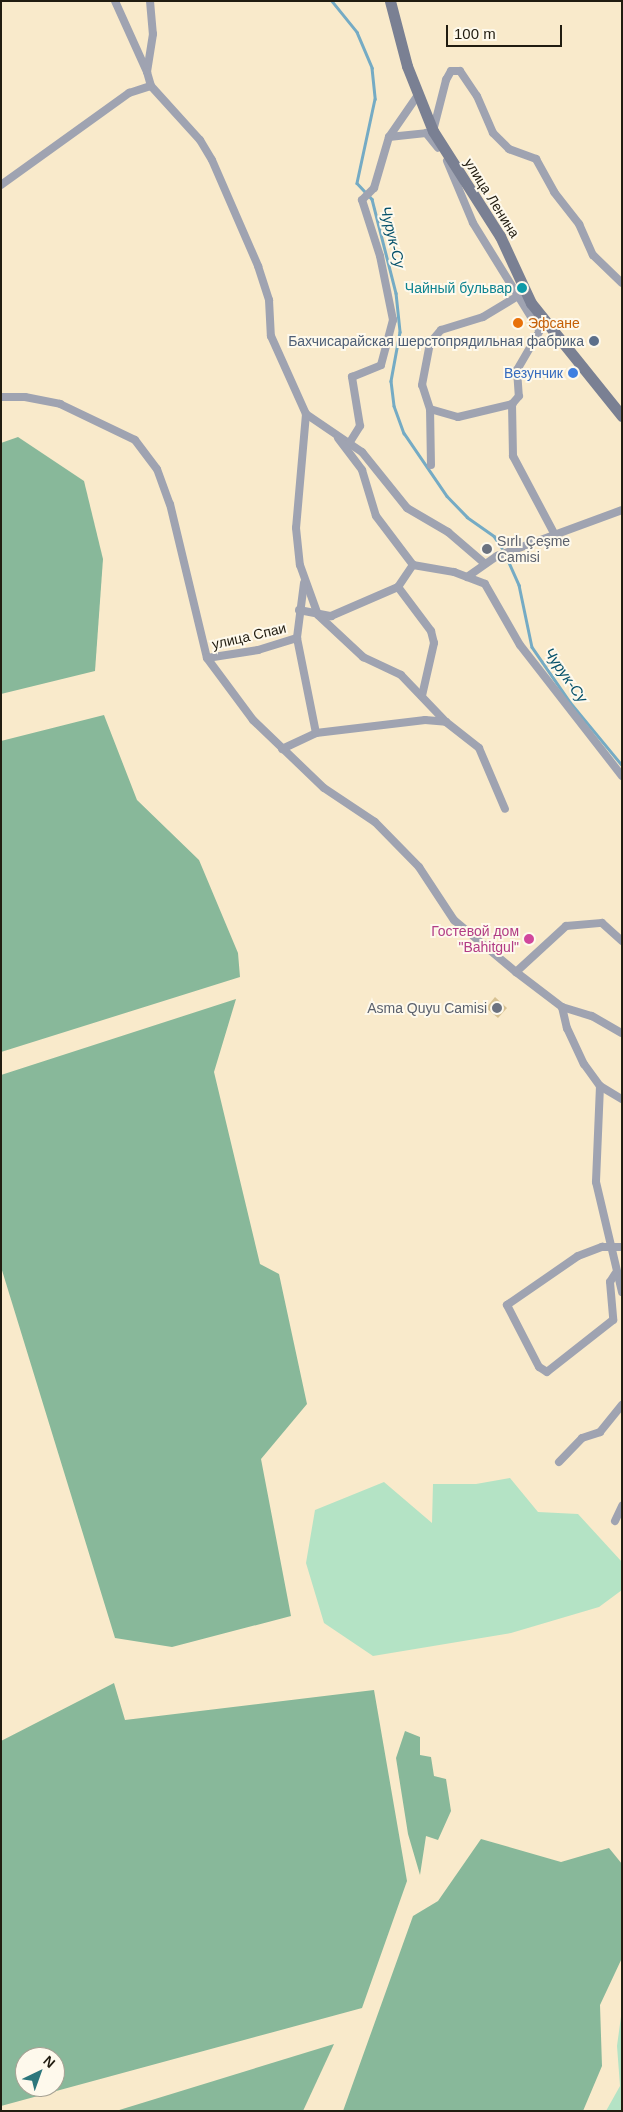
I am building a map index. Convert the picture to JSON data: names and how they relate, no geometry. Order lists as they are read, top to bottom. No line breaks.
{"streets":{"main road":["улица Ленина"],"street":["улица Спаи"]},"water":["Чурук-Су"],"places":["Чайный бульвар","Эфсане","Бахчисарайская шерстопрядильная фабрика","Везунчик","Sırlı Çeşme Camisi","Гостевой дом \"Bahitgul\"","Asma Quyu Camisi"],"scale_bar":"100 m","north":"top right"}
